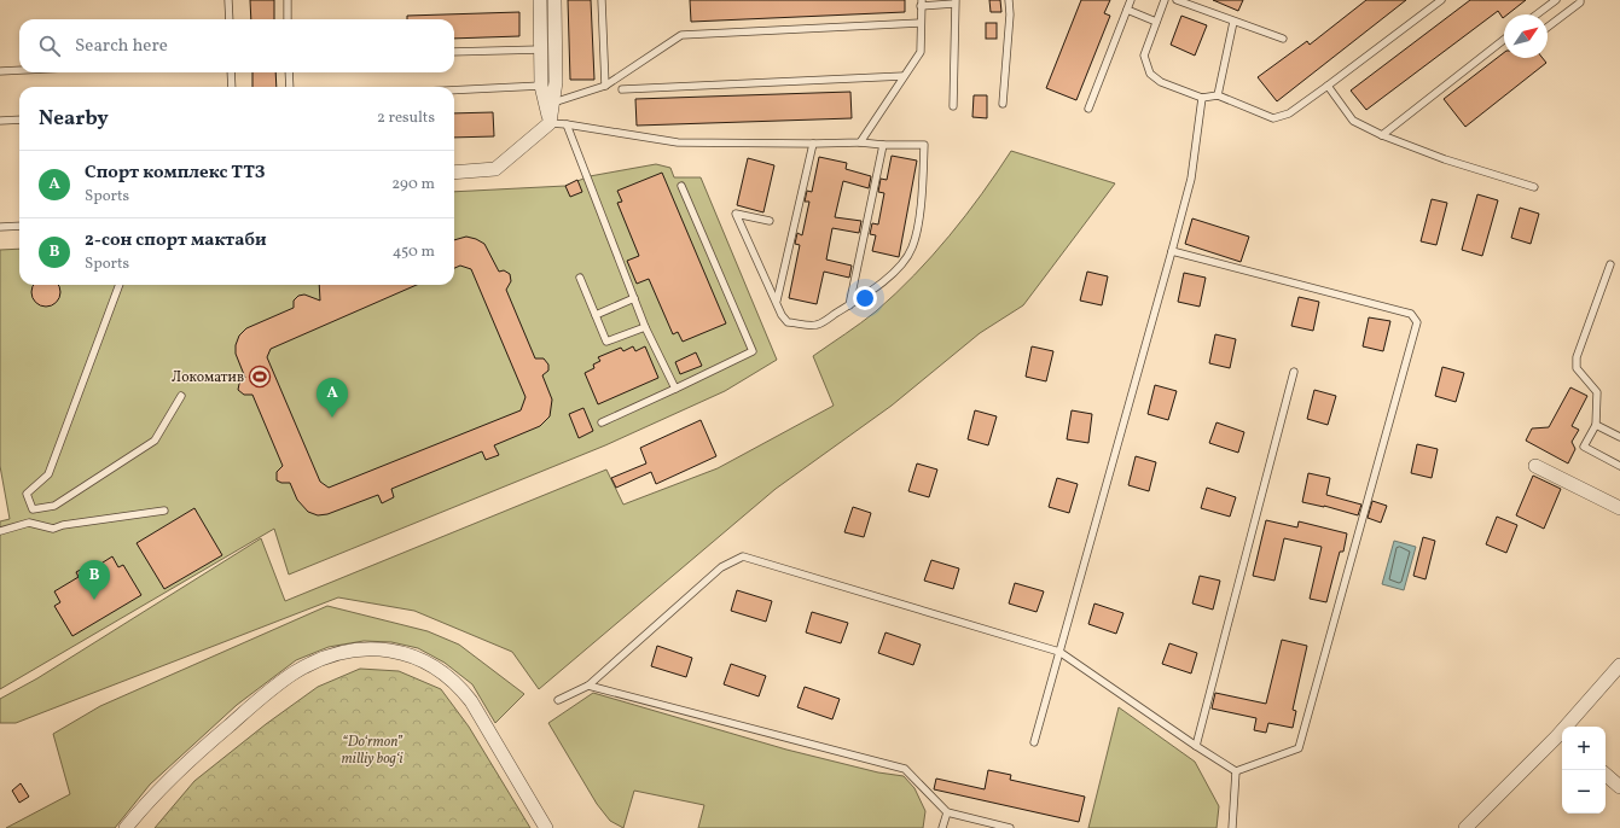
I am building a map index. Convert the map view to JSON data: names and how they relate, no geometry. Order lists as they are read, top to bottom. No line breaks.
{"parks":["“Do‘rmon” milliy bog‘i"],"places":{"sports":["Локоматив"]},"north":"top right","page":{"search":"Search here","heading":["Nearby","2 results"],"list":[{"mark":"A","name":"Спорт комплекс ТТЗ","note":"Sports","value":"290 m"},{"mark":"B","name":"2-сон спорт мактаби","note":"Sports","value":"450 m"}],"pins":["A","B"],"map_buttons":["+","−"]}}
